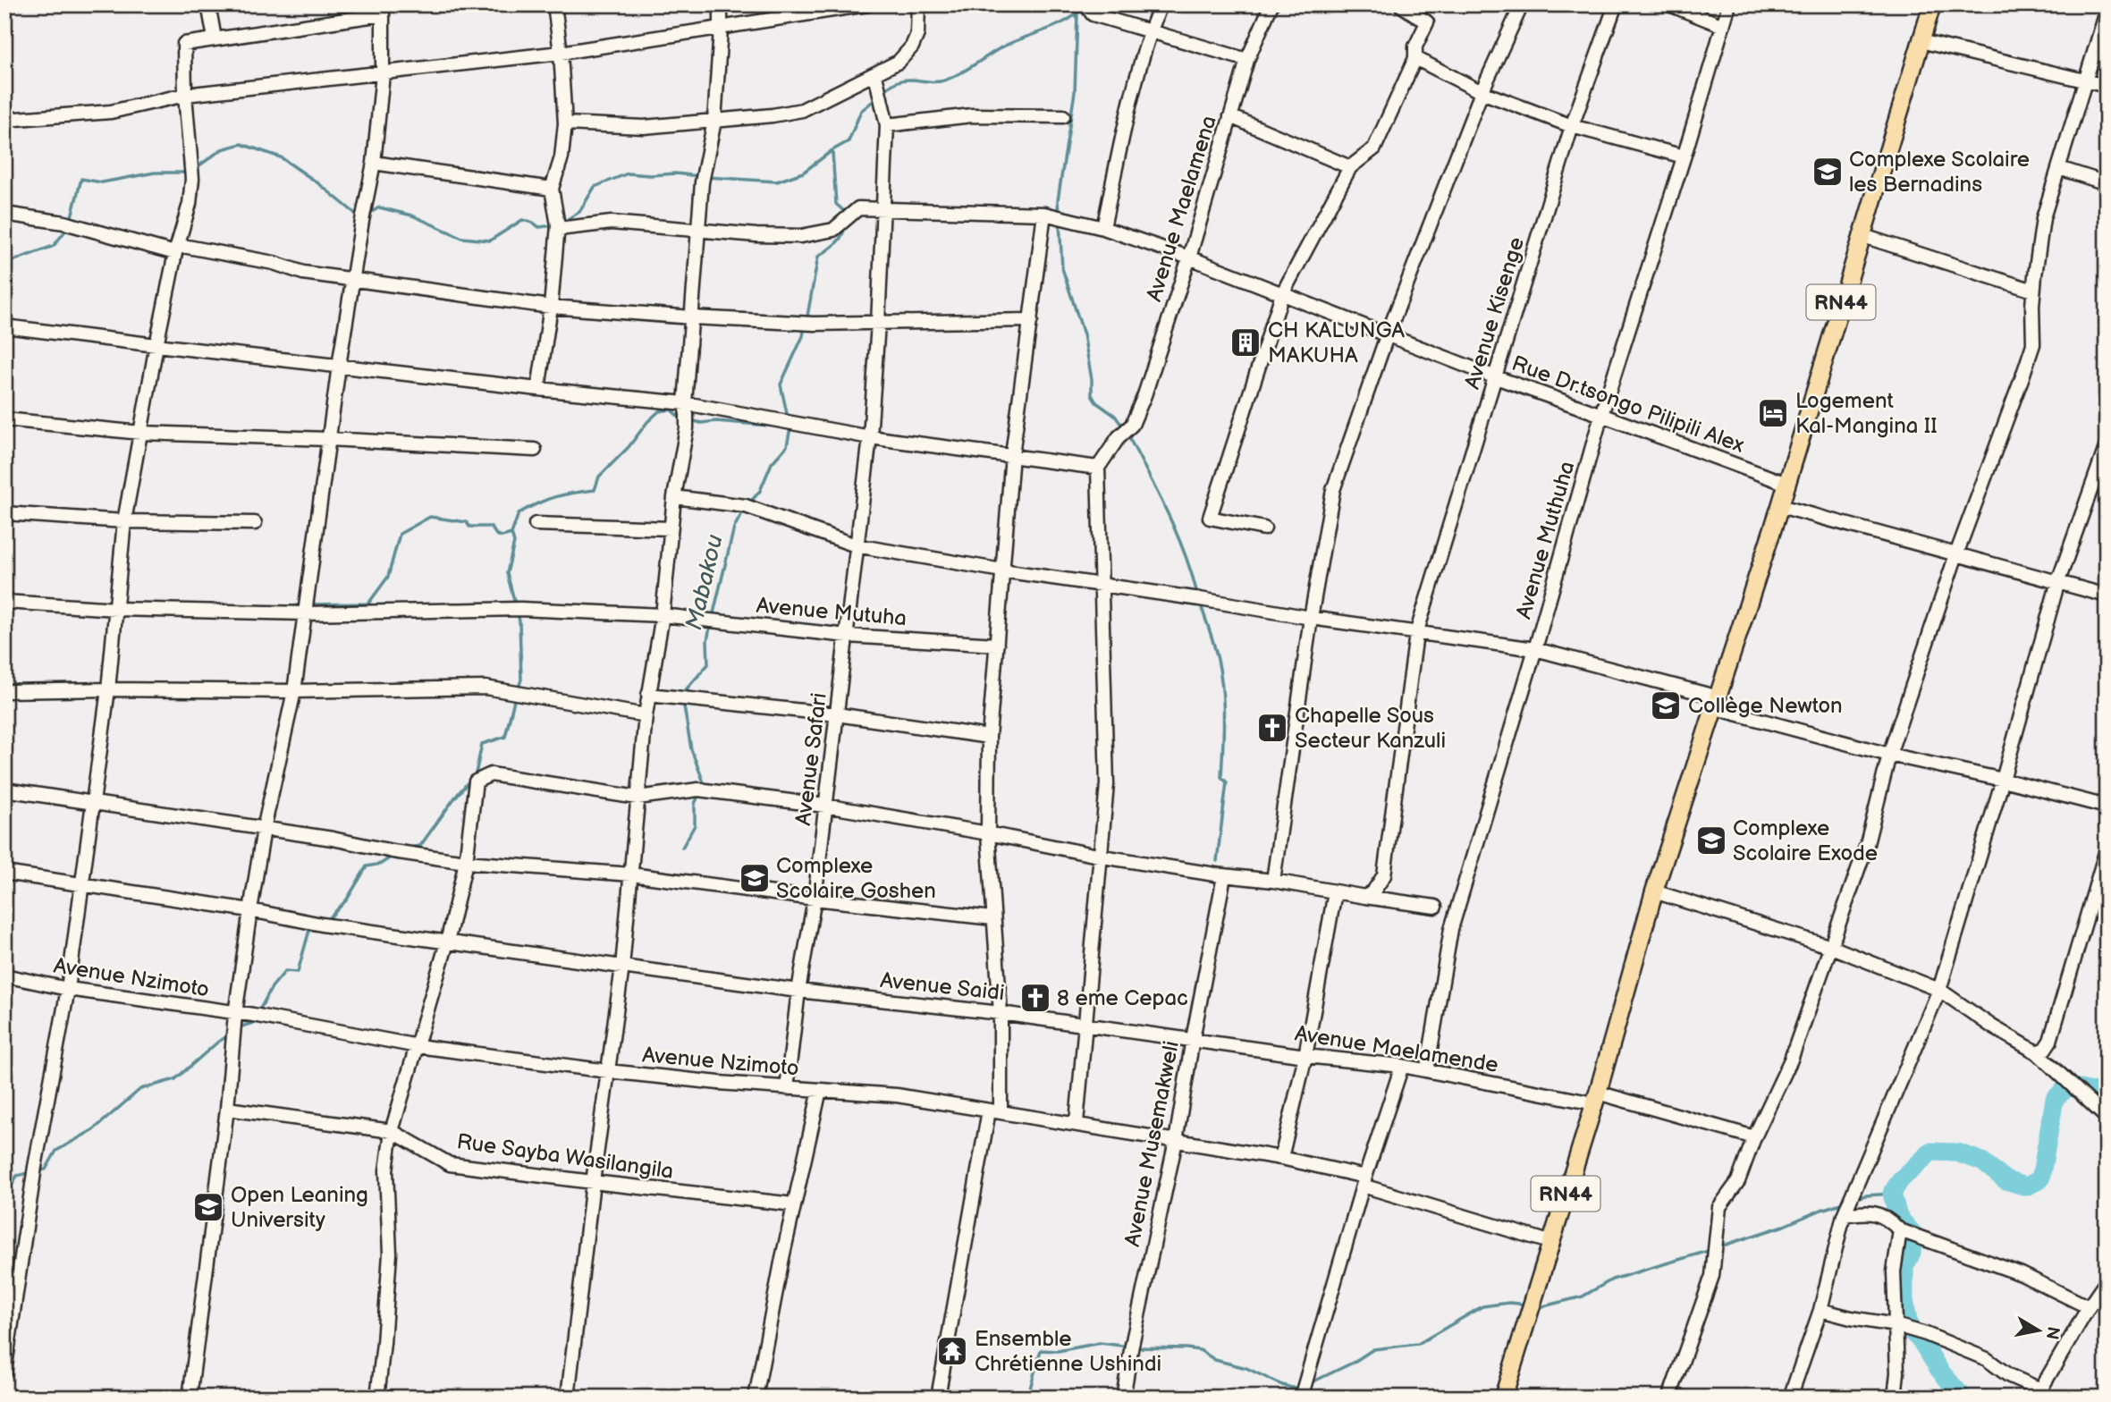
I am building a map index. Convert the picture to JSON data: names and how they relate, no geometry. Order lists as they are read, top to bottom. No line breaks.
{"streets":{"main road":["RN44"],"street":["Avenue Maelamena","Avenue Kisenge","Rue Dr.tsongo Pilipili Alex","Avenue Muthuha","Avenue Mutuha","Avenue Safari","Avenue Nzimoto","Avenue Saidi","Avenue Maelamende","Avenue Musemakweli","Rue Sayba Wasilangila"]},"crossings":[["Avenue Maelamena","Rue Dr.tsongo Pilipili Alex"],["RN44","Rue Dr.tsongo Pilipili Alex"],["RN44","Avenue Maelamende"],["Avenue Kisenge","Rue Dr.tsongo Pilipili Alex"],["Rue Dr.tsongo Pilipili Alex","Avenue Muthuha"],["Rue Dr.tsongo Pilipili Alex","Avenue Safari"],["Avenue Muthuha","Avenue Maelamende"],["Avenue Mutuha","Avenue Safari"],["Avenue Safari","Avenue Nzimoto"],["Avenue Safari","Avenue Saidi"],["Avenue Nzimoto","Avenue Musemakweli"],["Avenue Saidi","Avenue Maelamende"],["Avenue Saidi","Avenue Musemakweli"],["Avenue Maelamende","Avenue Musemakweli"]],"water":["Mabakou"],"places":{"school or university":["Complexe Scolaire les Bernadins","Collège Newton","Complexe Scolaire Exode","Complexe Scolaire Goshen","Open Leaning University"],"building":["CH KALUNGA MAKUHA"],"hotel":["Logement Kal-Mangina II"],"church":["Chapelle Sous Secteur Kanzuli","8 eme Cepac"],"temple":["Ensemble Chrétienne Ushindi"]},"north":"right"}
